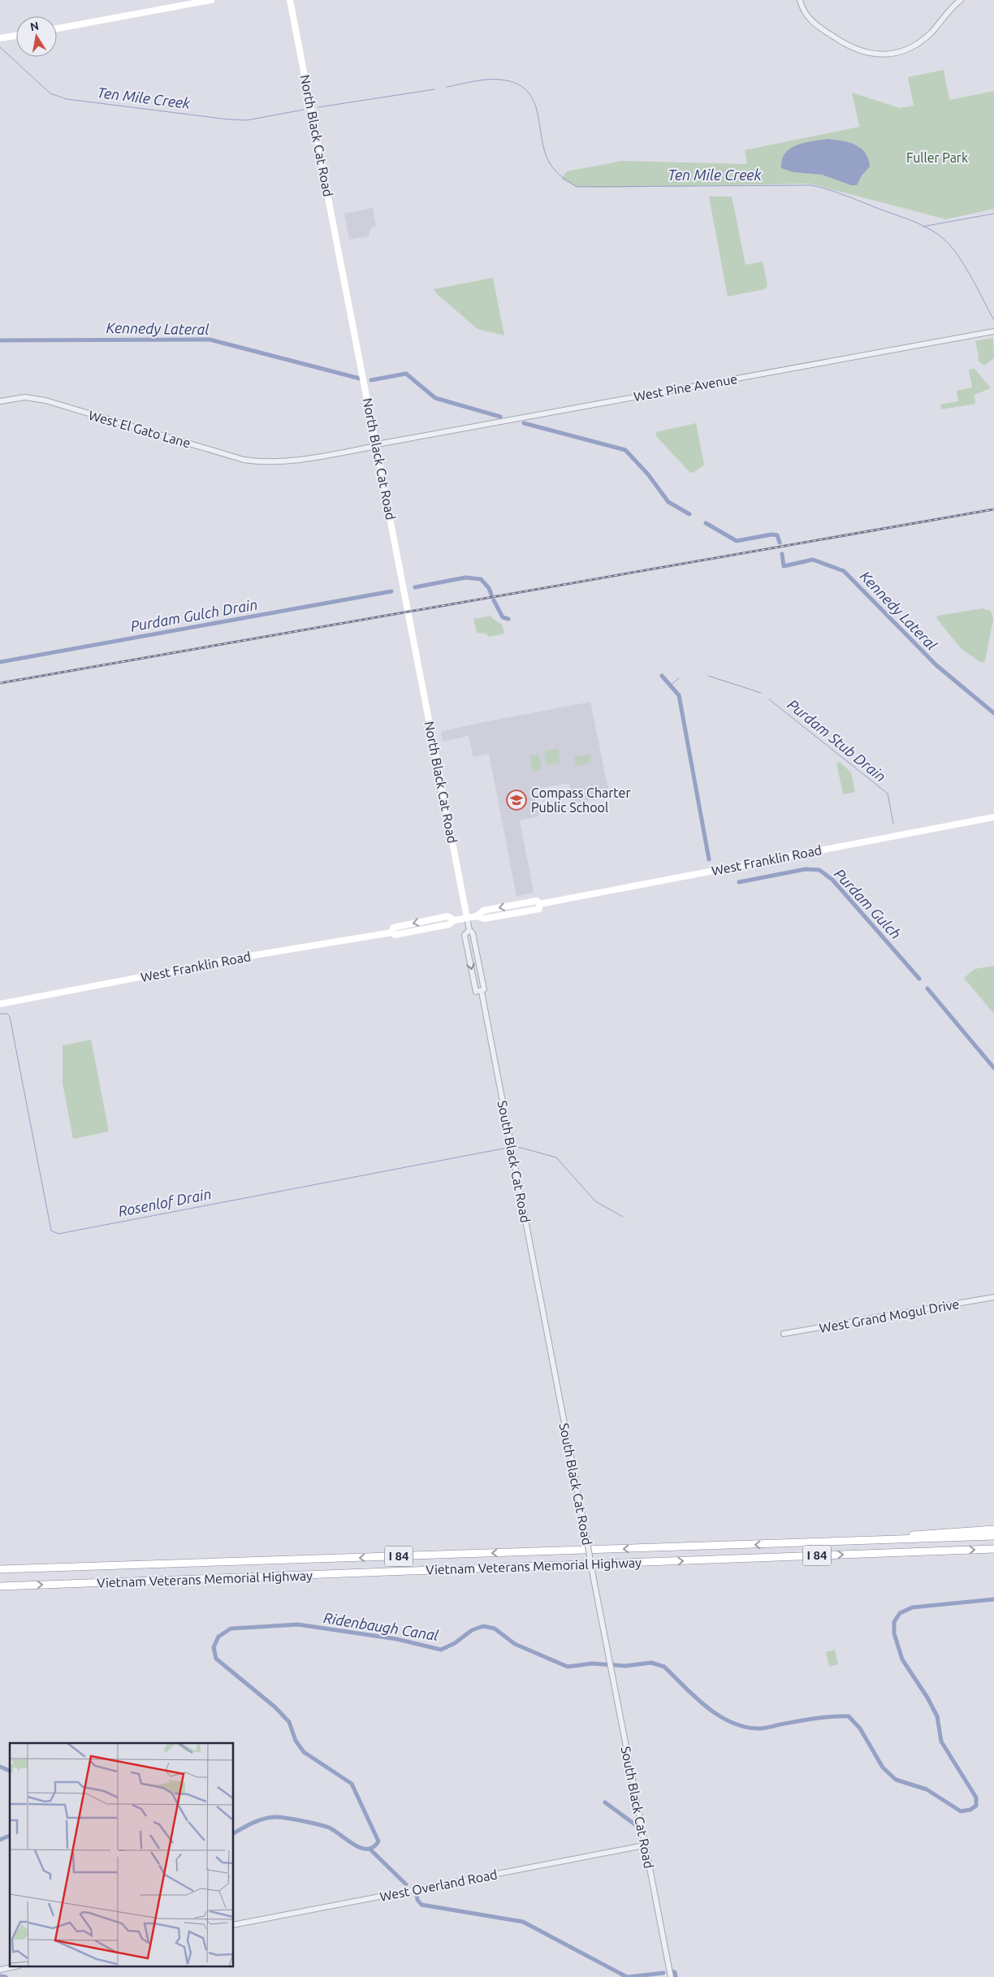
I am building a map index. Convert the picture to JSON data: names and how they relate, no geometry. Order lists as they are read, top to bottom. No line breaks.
{"streets":{"highway":["I 84","Vietnam Veterans Memorial Highway"],"main road":["North Black Cat Road","West Franklin Road"],"street":["West Pine Avenue","West El Gato Lane","South Black Cat Road","West Grand Mogul Drive","West Overland Road"]},"crossings":[["North Black Cat Road","West Pine Avenue"],["North Black Cat Road","West Franklin Road"],["North Black Cat Road","South Black Cat Road"],["West Pine Avenue","West El Gato Lane"],["West Franklin Road","South Black Cat Road"],["South Black Cat Road","West Overland Road"]],"water":["Ten Mile Creek","Kennedy Lateral","Purdam Gulch Drain","Purdam Stub Drain","Purdam Gulch","Rosenlof Drain","Ridenbaugh Canal"],"parks":["Fuller Park"],"places":{"school or university":["Compass Charter Public School"]},"north":"top"}
